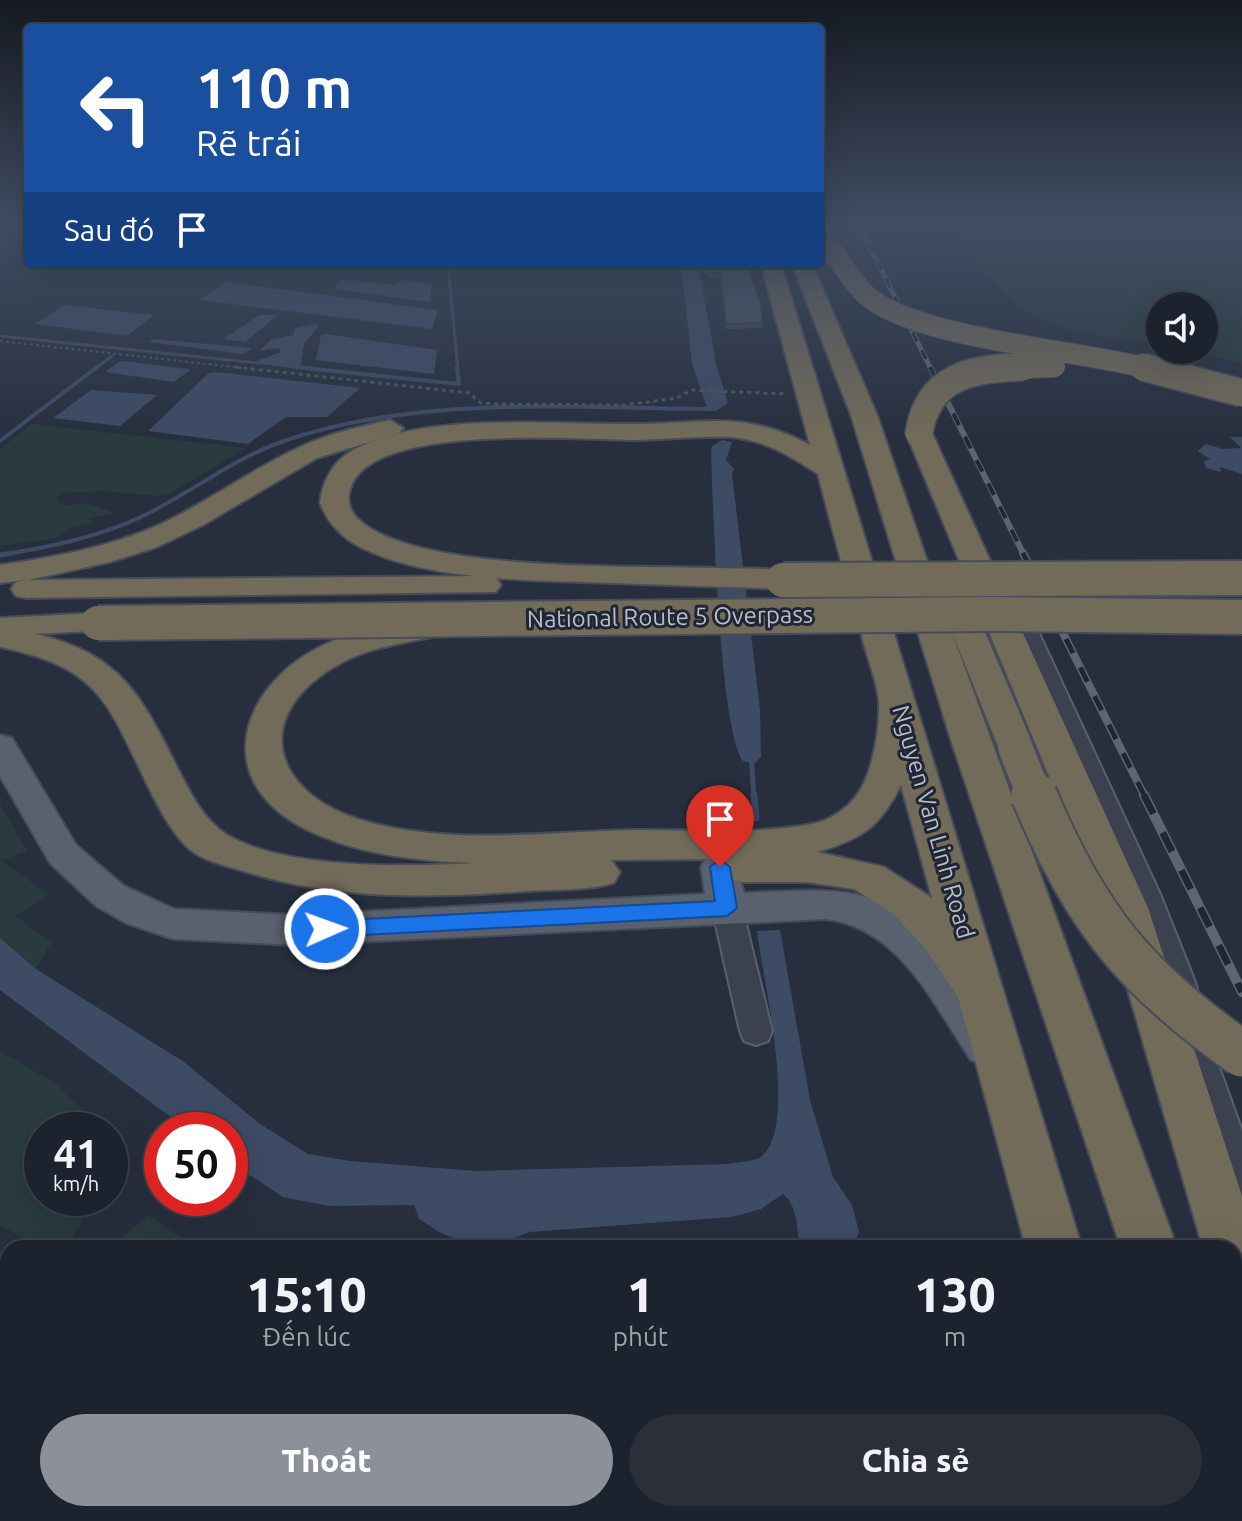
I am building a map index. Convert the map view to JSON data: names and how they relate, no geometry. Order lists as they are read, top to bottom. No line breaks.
{"streets":{"highway":["National Route 5 Overpass","Nguyen Van Linh Road"]},"page":{"turn":["110 m","Rẽ trái"],"then":"Sau đó","speed":"41 km/h","limit":"50","eta":["15:10","Đến lúc","1","phút","130","m"],"buttons":["Thoát","Chia sẻ"]}}
